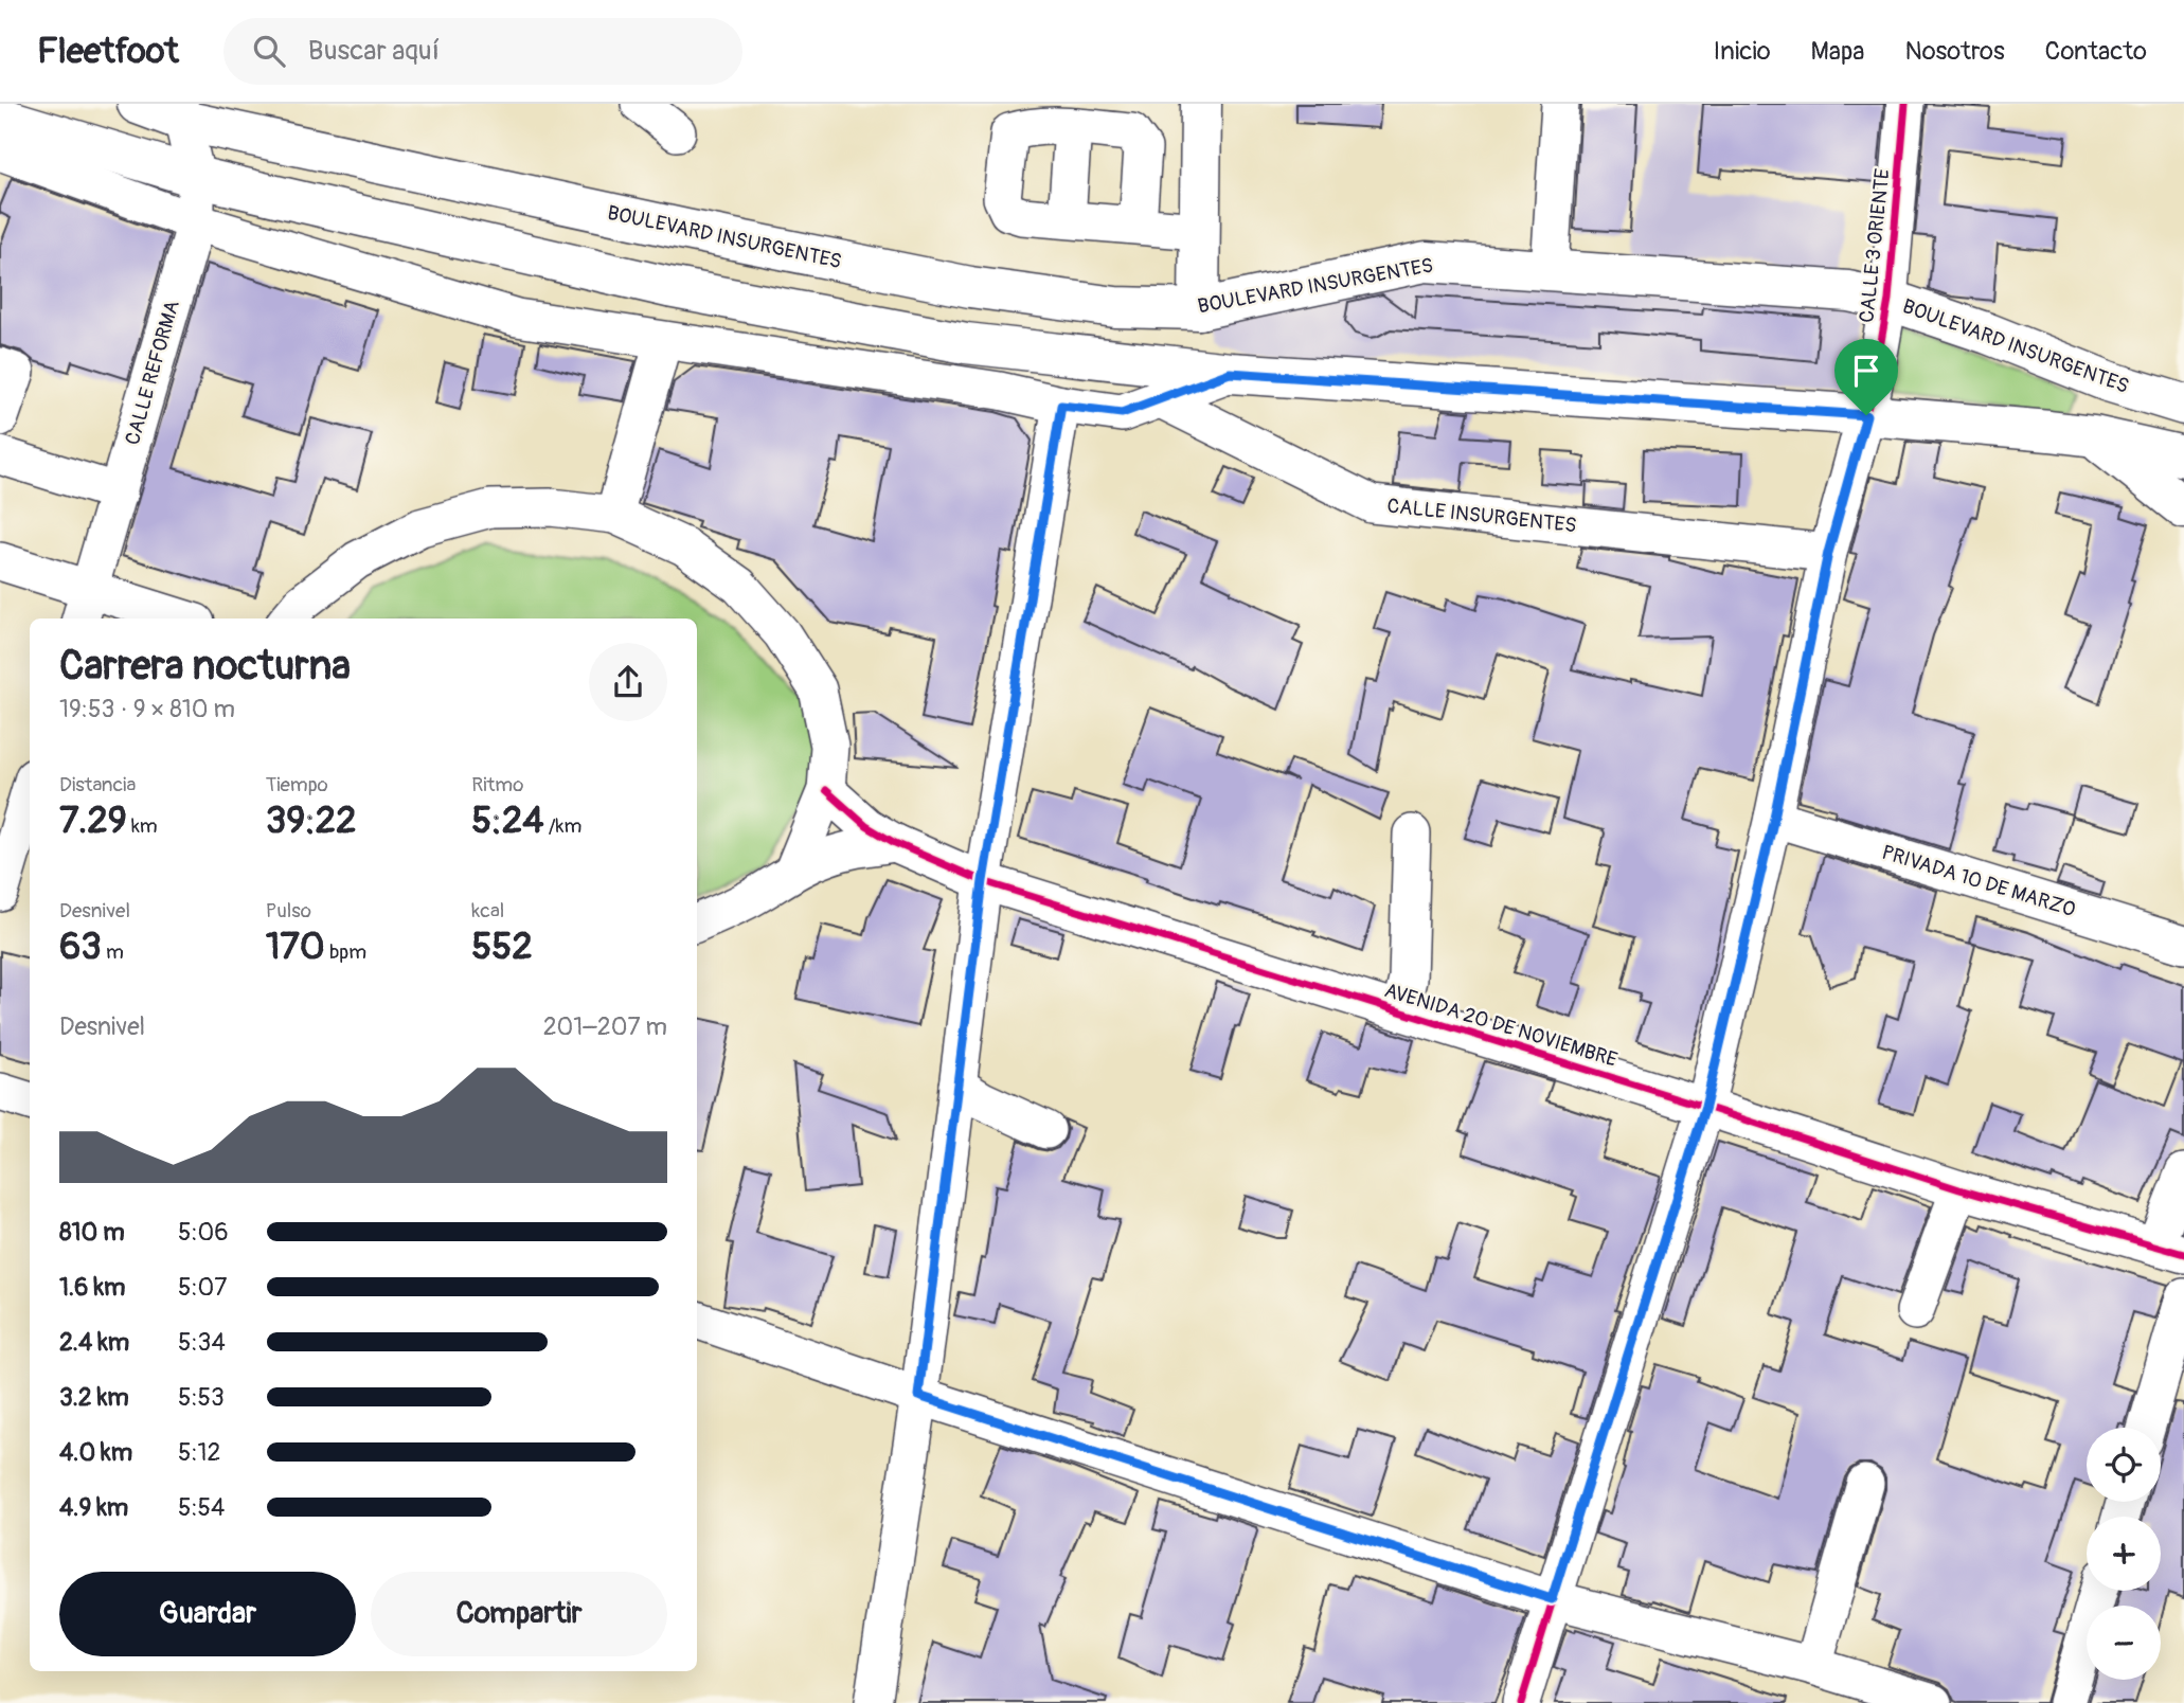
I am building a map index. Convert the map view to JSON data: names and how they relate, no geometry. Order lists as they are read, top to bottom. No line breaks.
{"streets":{"main road":["BOULEVARD INSURGENTES"],"street":["CALLE 3 ORIENTE","CALLE REFORMA","CALLE INSURGENTES","PRIVADA 10 DE MARZO","AVENIDA 20 DE NOVIEMBRE"]},"crossings":[["BOULEVARD INSURGENTES","CALLE 3 ORIENTE"],["BOULEVARD INSURGENTES","CALLE REFORMA"],["CALLE 3 ORIENTE","CALLE INSURGENTES"],["CALLE 3 ORIENTE","PRIVADA 10 DE MARZO"],["CALLE 3 ORIENTE","AVENIDA 20 DE NOVIEMBRE"]],"page":{"header":"Fleetfoot","search":"Buscar aquí","nav":["Inicio","Mapa","Nosotros","Contacto"],"heading":["Carrera nocturna","19:53 · 9 × 810 m"],"stats":[["Distancia","7.29 km"],["Tiempo","39:22"],["Ritmo","5:24 /km"],["Desnivel","63 m"],["Pulso","170 bpm"],["kcal","552"]],"chart":["Desnivel","201–207 m"],"list":[{"name":"810 m","note":"5:06"},{"name":"1.6 km","note":"5:07"},{"name":"2.4 km","note":"5:34"},{"name":"3.2 km","note":"5:53"},{"name":"4.0 km","note":"5:12"},{"name":"4.9 km","note":"5:54"}],"map_buttons":["+","−"],"buttons":["Guardar","Compartir"]}}
